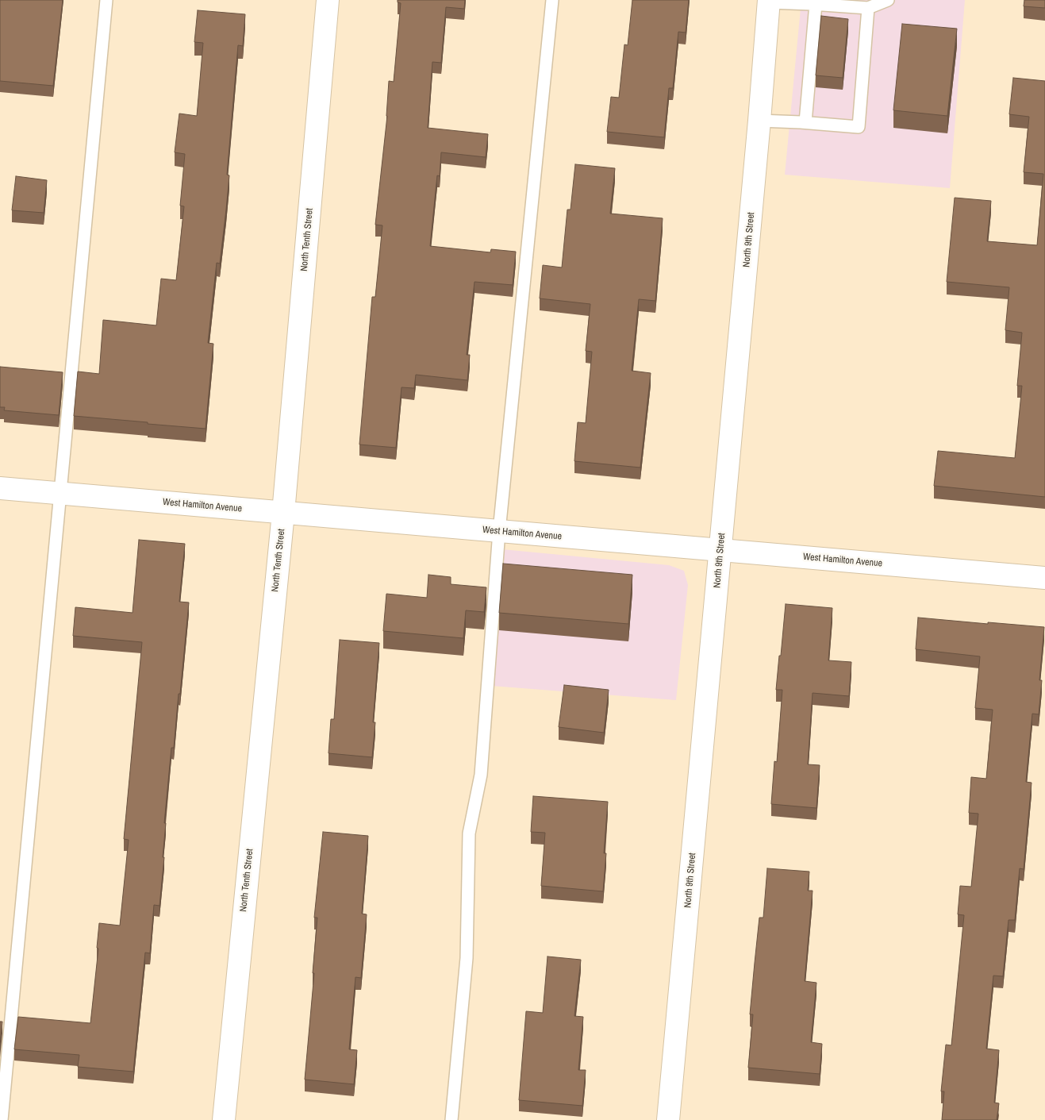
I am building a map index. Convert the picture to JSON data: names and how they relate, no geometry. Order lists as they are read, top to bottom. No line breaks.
{"streets":{"street":["North Tenth Street","North 9th Street","West Hamilton Avenue"]},"crossings":[["North Tenth Street","West Hamilton Avenue"],["North 9th Street","West Hamilton Avenue"]]}
